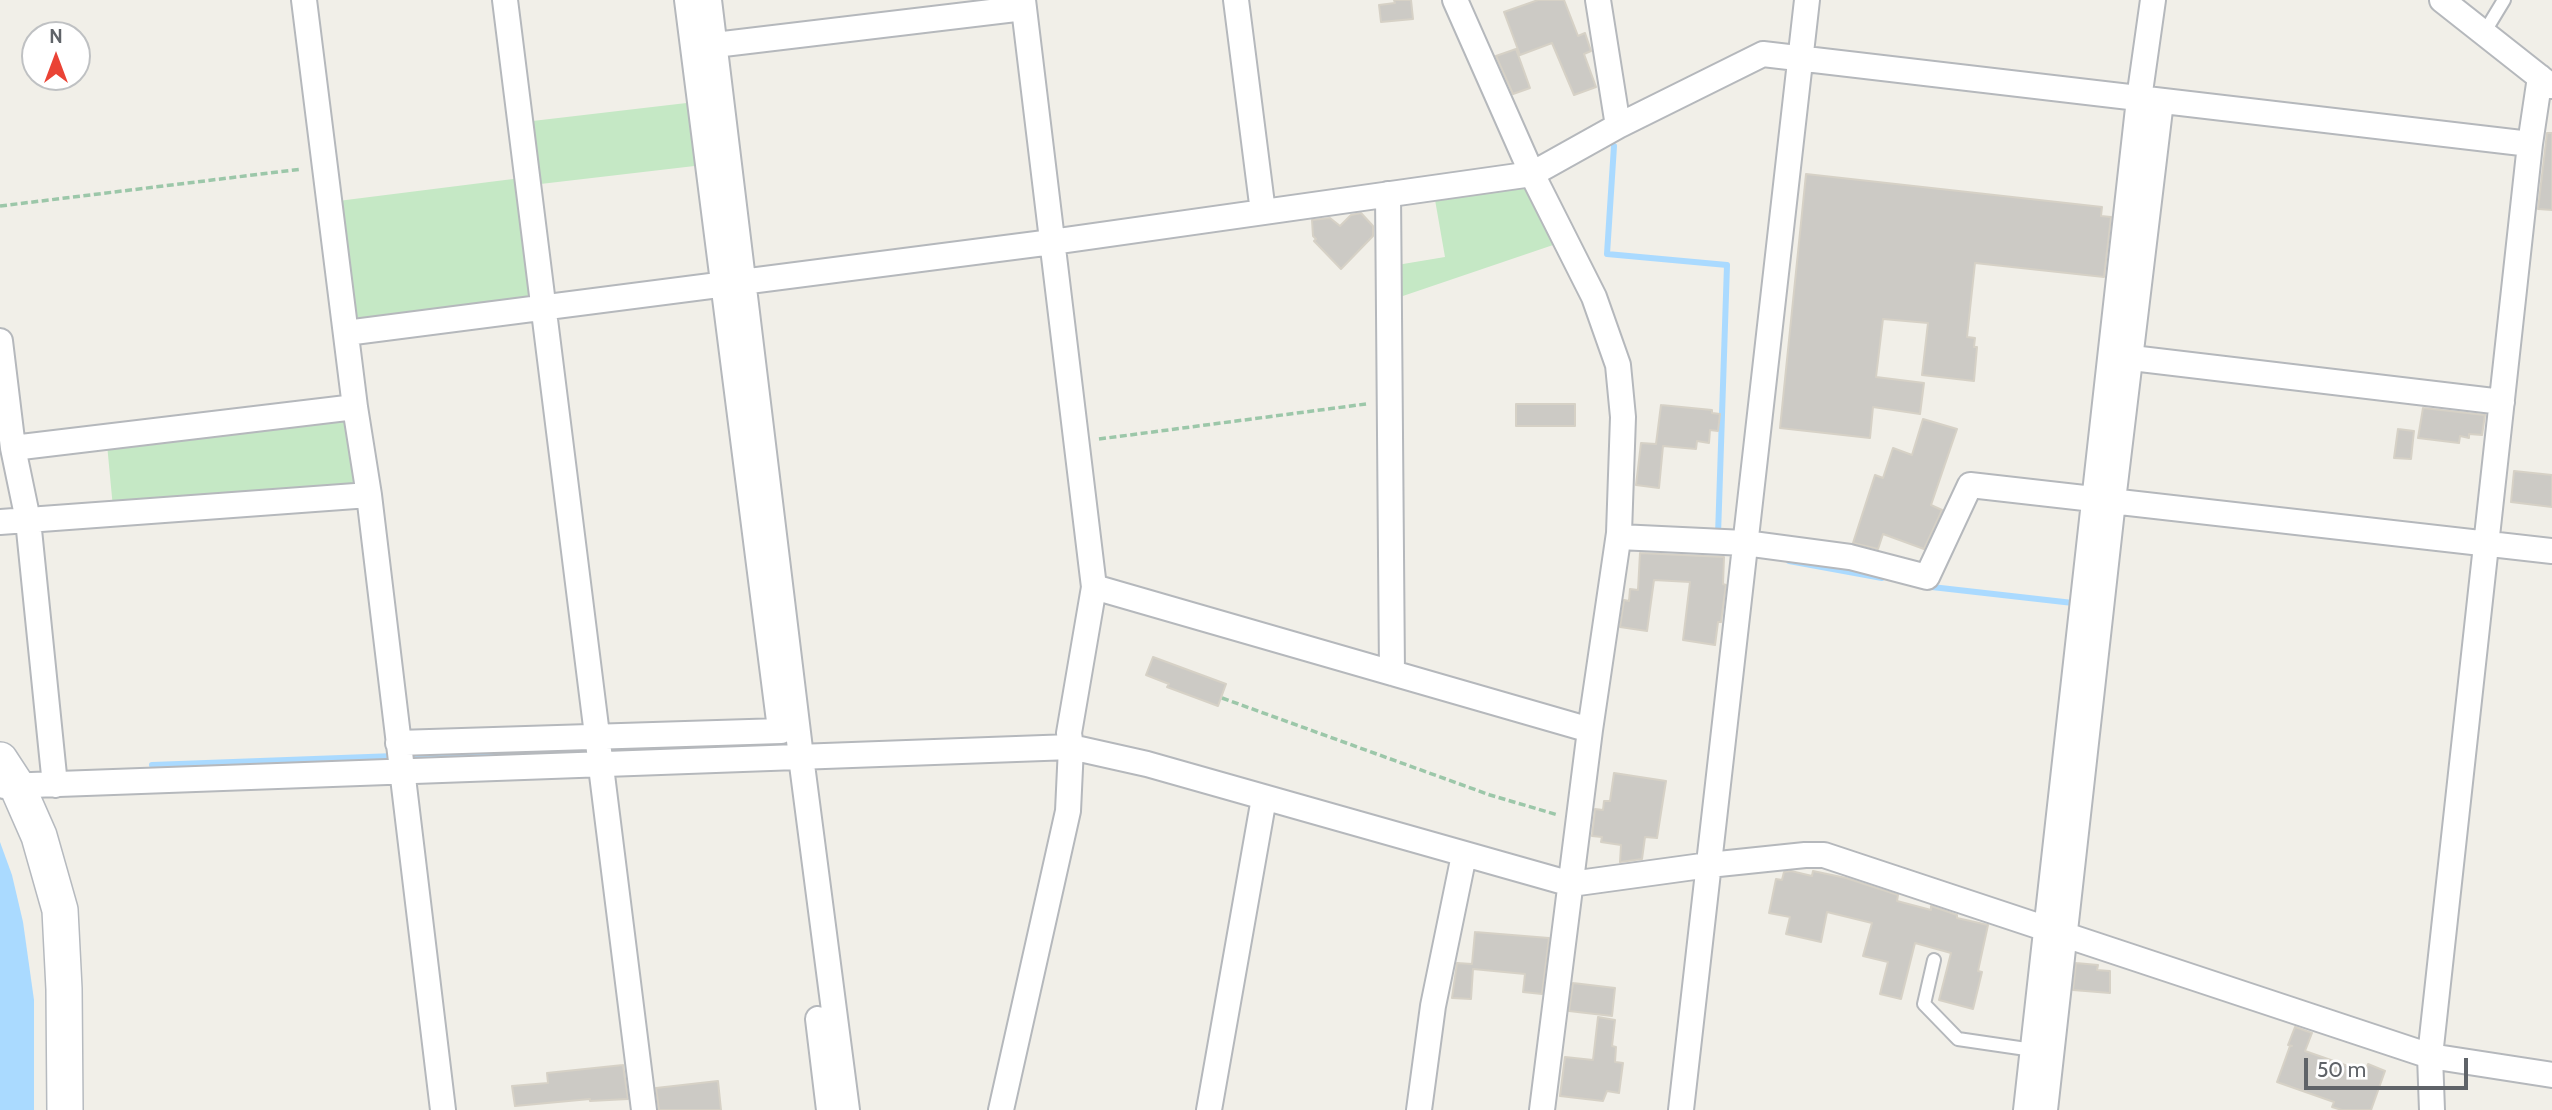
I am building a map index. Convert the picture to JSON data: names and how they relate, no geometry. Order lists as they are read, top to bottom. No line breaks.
{"scale_bar":"50 m","north":"top"}
